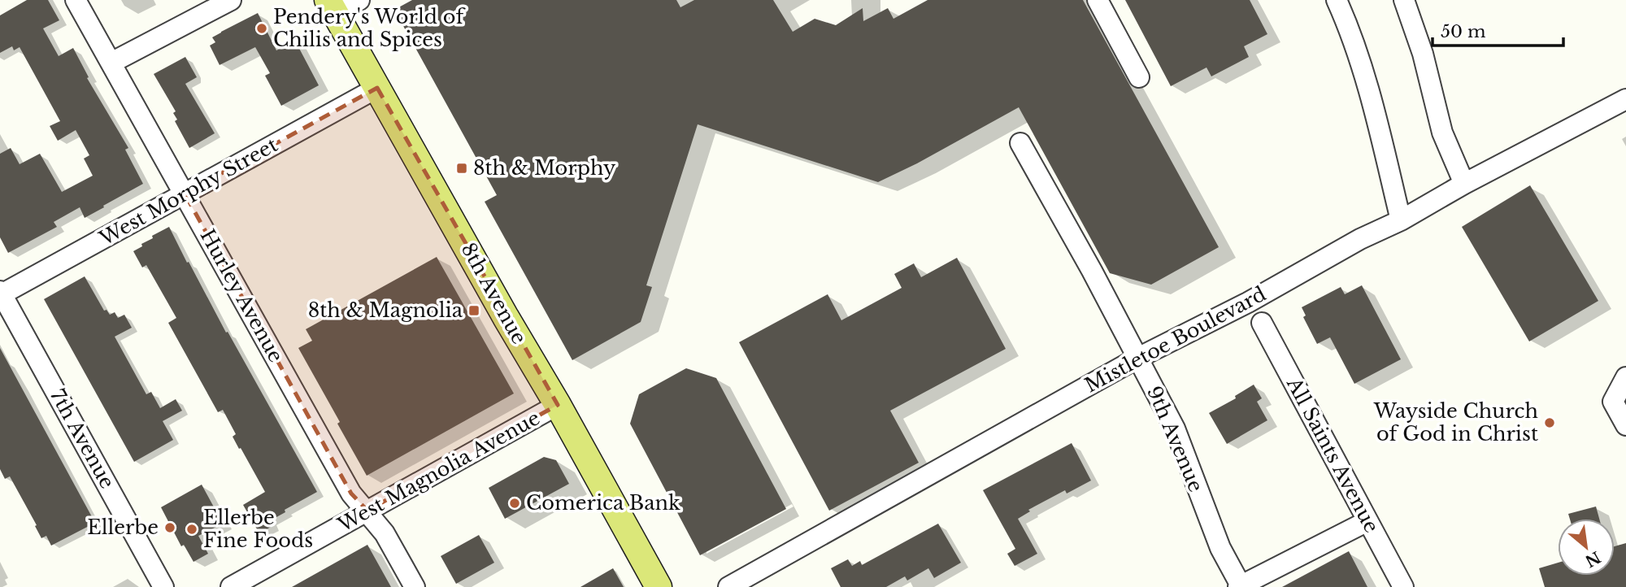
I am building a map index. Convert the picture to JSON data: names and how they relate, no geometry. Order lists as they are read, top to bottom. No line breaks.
{"streets":{"main road":["8th Avenue"],"street":["West Morphy Street","Hurley Avenue","Mistletoe Boulevard","7th Avenue","9th Avenue","All Saints Avenue","West Magnolia Avenue"]},"crossings":[["West Morphy Street","8th Avenue"],["West Morphy Street","Hurley Avenue"],["West Morphy Street","7th Avenue"],["8th Avenue","West Magnolia Avenue"],["Hurley Avenue","West Magnolia Avenue"],["Mistletoe Boulevard","9th Avenue"]],"places":{"other":["Pendery's World of Chilis and Spices","Wayside Church of God in Christ","Comerica Bank","Ellerbe","Ellerbe Fine Foods"],"transit":["8th & Morphy","8th & Magnolia"]},"scale_bar":"50 m","north":"bottom right"}
